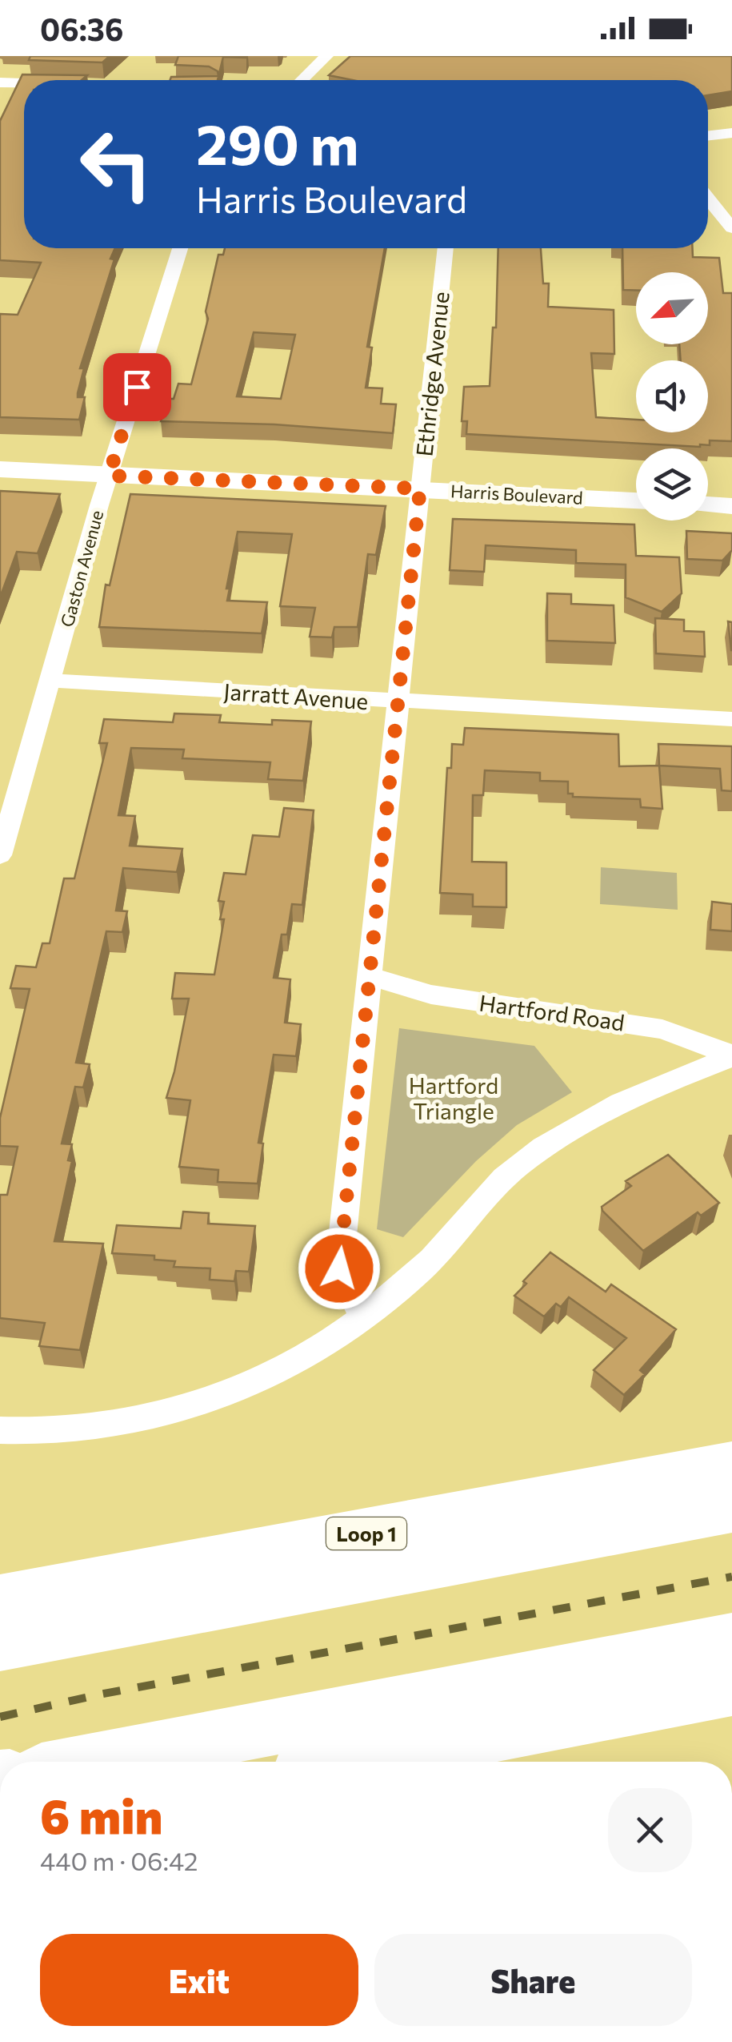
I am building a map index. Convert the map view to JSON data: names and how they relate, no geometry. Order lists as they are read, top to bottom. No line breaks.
{"streets":{"highway":["Loop 1"],"street":["Ethridge Avenue","Harris Boulevard","Gaston Avenue","Jarratt Avenue","Hartford Road"]},"crossings":[["Ethridge Avenue","Harris Boulevard"],["Ethridge Avenue","Jarratt Avenue"],["Ethridge Avenue","Hartford Road"],["Harris Boulevard","Gaston Avenue"],["Gaston Avenue","Jarratt Avenue"]],"parks":["Hartford Triangle"],"north":"bottom left","page":{"status":"06:36","turn":["290 m","Harris Boulevard"],"heading":["6 min","440 m · 06:42"],"buttons":["Exit","Share"]}}
